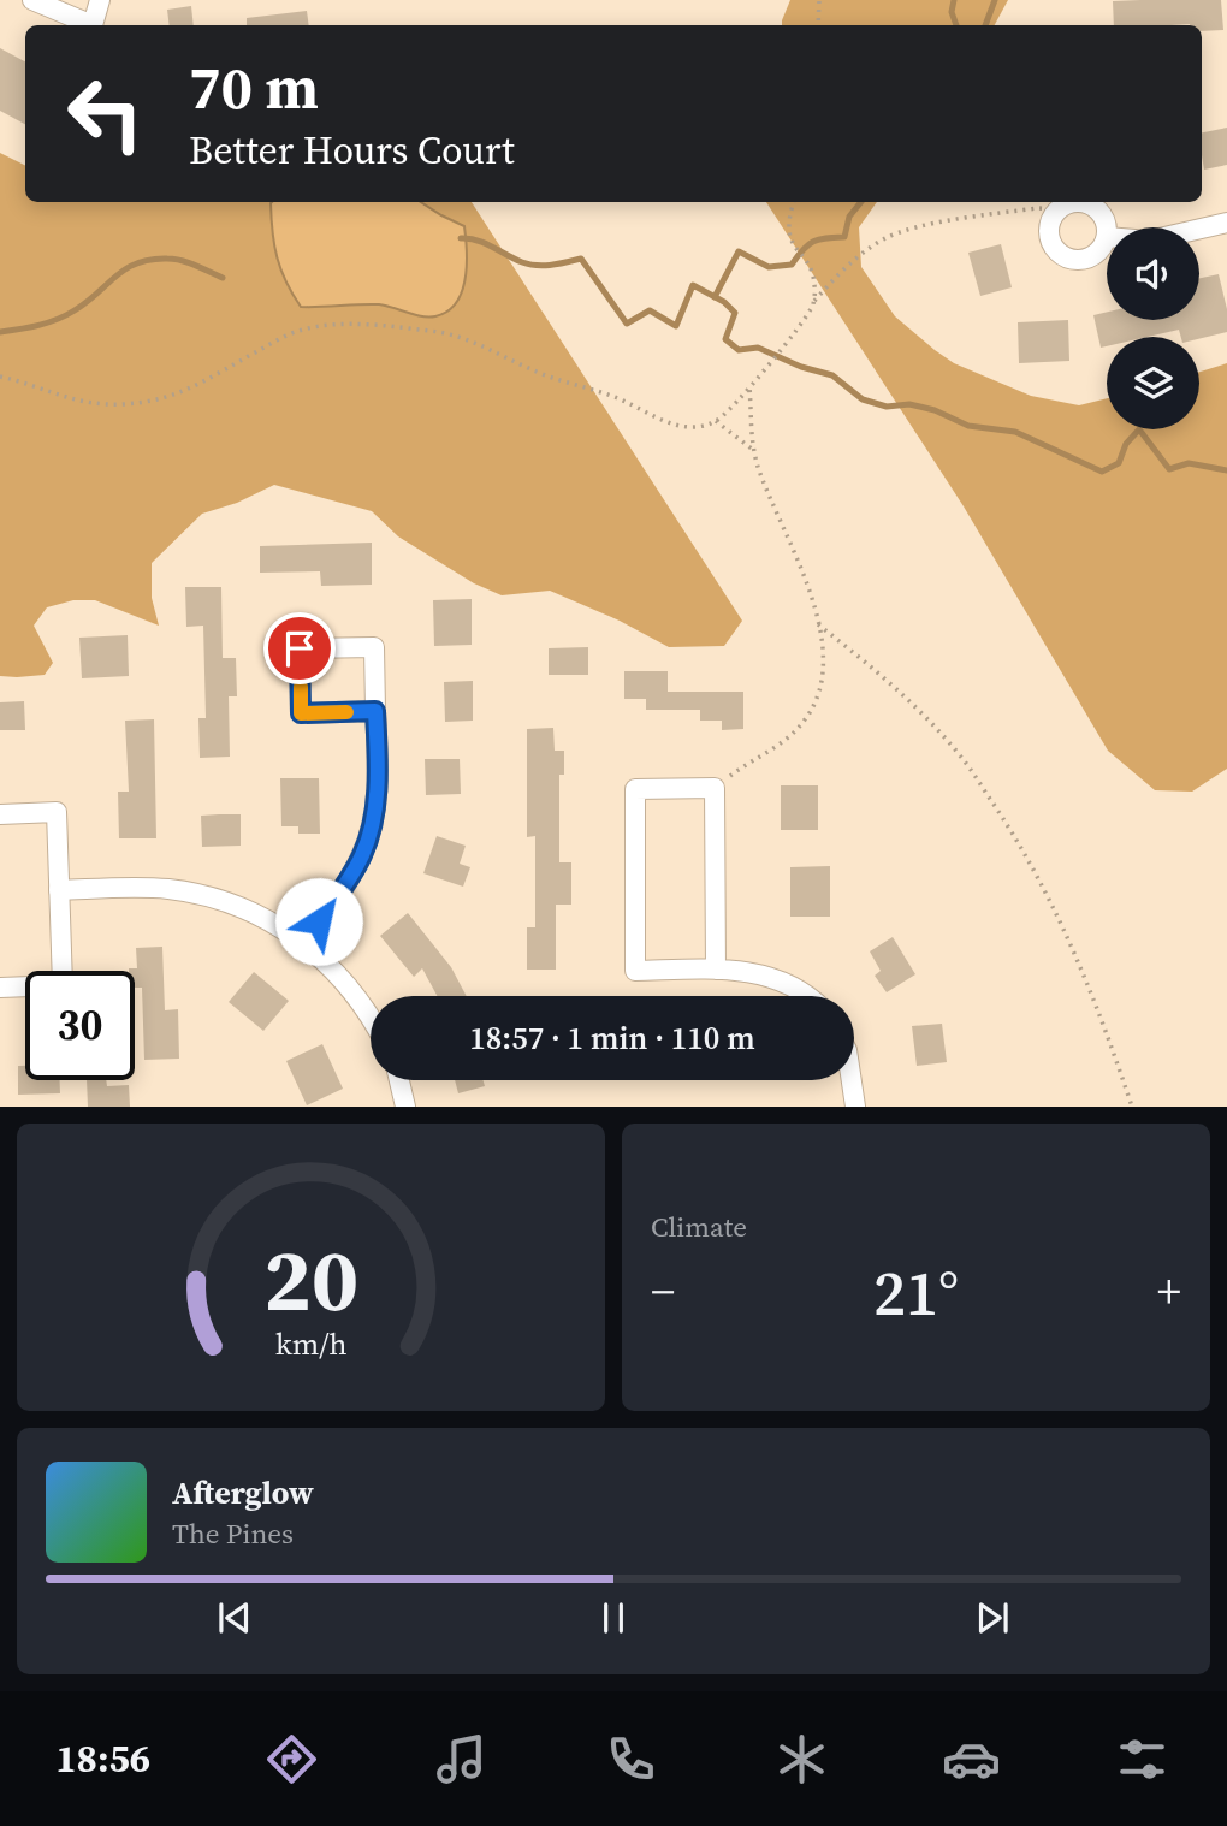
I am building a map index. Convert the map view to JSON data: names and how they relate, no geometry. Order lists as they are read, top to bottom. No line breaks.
{"page":{"turn":["70 m","Better Hours Court"],"limit":"30","trip":"18:57 · 1 min · 110 m","tile":"Climate","heat":["−","21°","+"],"song":["Afterglow","The Pines"],"tabs":"18:56","gauge":["20","km/h"]}}
